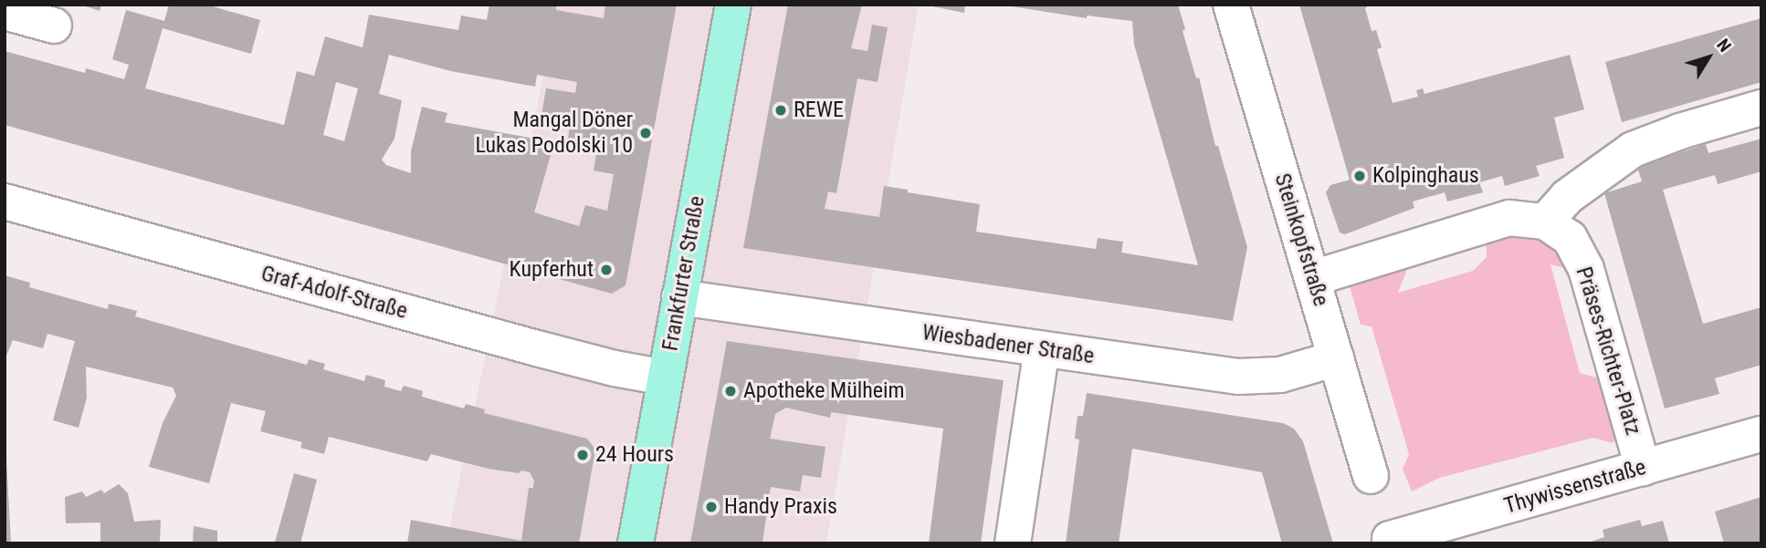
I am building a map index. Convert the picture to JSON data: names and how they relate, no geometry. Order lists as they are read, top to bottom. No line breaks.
{"streets":{"main road":["Frankfurter Straße"],"street":["Steinkopfstraße","Graf-Adolf-Straße","Wiesbadener Straße","Präses-Richter-Platz","Thywissenstraße"]},"crossings":[["Steinkopfstraße","Wiesbadener Straße"],["Steinkopfstraße","Präses-Richter-Platz"],["Frankfurter Straße","Graf-Adolf-Straße"],["Frankfurter Straße","Wiesbadener Straße"],["Präses-Richter-Platz","Thywissenstraße"]],"places":["REWE","Mangal Döner Lukas Podolski 10","Kolpinghaus","Kupferhut","Apotheke Mülheim","24 Hours","Handy Praxis"],"north":"top right"}
